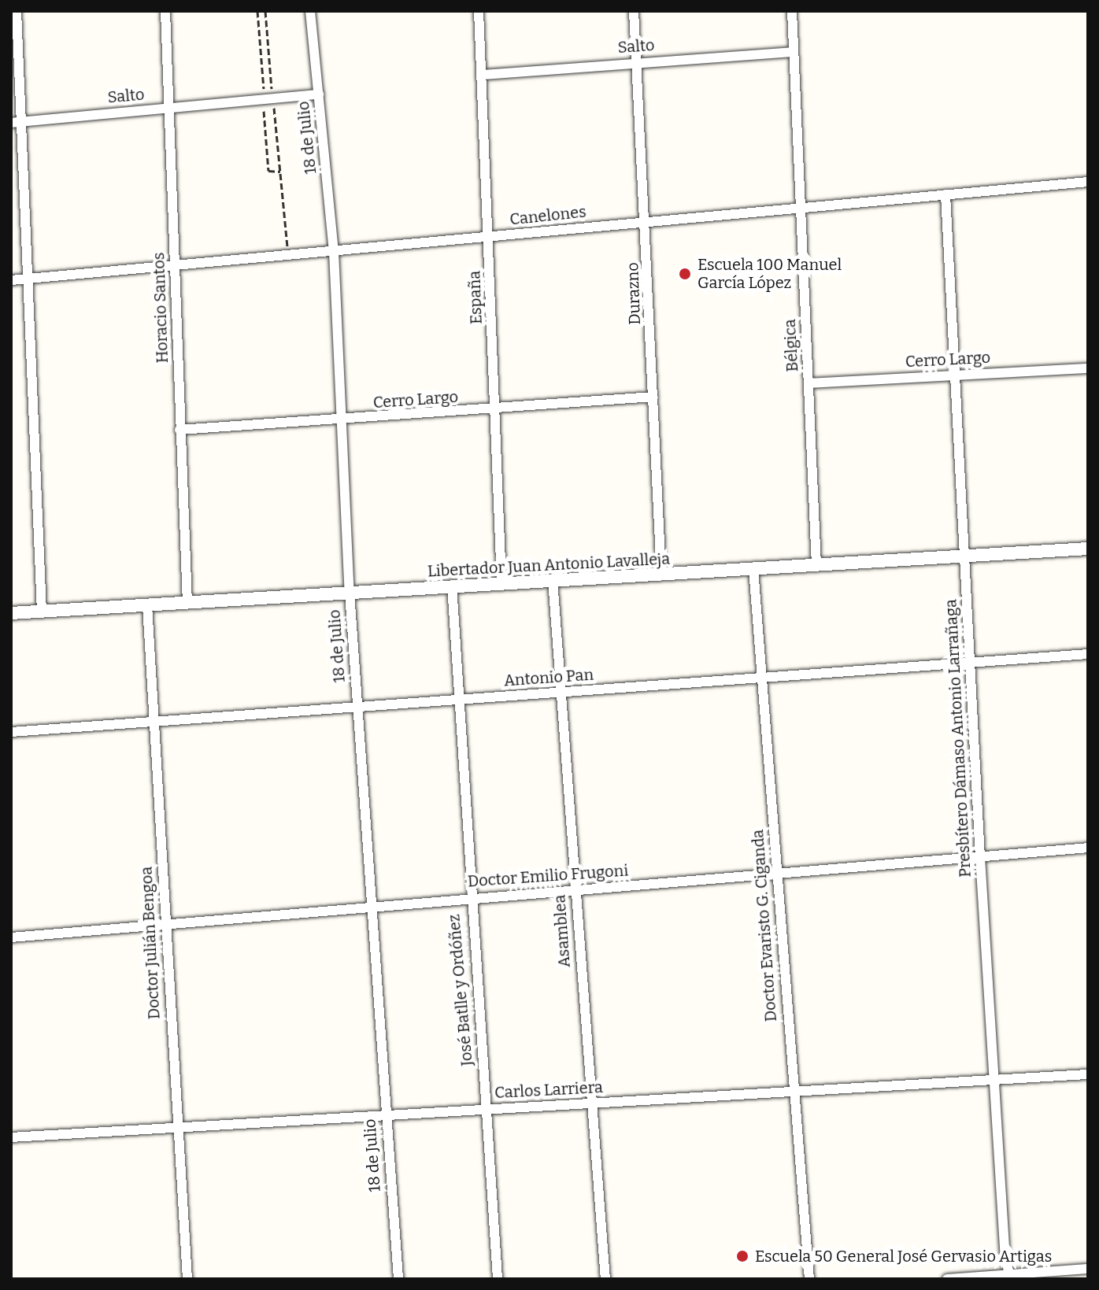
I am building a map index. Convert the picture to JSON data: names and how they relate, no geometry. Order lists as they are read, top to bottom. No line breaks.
{"streets":{"street":["Salto","18 de Julio","Canelones","Durazno","España","Horacio Santos","Bélgica","Cerro Largo","Libertador Juan Antonio Lavalleja","Antonio Pan","Presbítero Dámaso Antonio Larrañaga","Doctor Emilio Frugoni","Doctor Evaristo G. Ciganda","Asamblea","Doctor Julián Bengoa","José Batlle y Ordóñez","Carlos Larriera"]},"crossings":[["Salto","18 de Julio"],["Salto","Durazno"],["Salto","España"],["Salto","Horacio Santos"],["Salto","Bélgica"],["18 de Julio","Canelones"],["18 de Julio","Cerro Largo"],["18 de Julio","Libertador Juan Antonio Lavalleja"],["18 de Julio","Antonio Pan"],["18 de Julio","Doctor Emilio Frugoni"],["18 de Julio","Carlos Larriera"],["Canelones","Durazno"],["Canelones","España"],["Canelones","Horacio Santos"],["Canelones","Bélgica"],["Canelones","Presbítero Dámaso Antonio Larrañaga"],["Durazno","Cerro Largo"],["Durazno","Libertador Juan Antonio Lavalleja"],["España","Cerro Largo"],["España","Libertador Juan Antonio Lavalleja"],["Horacio Santos","Cerro Largo"],["Horacio Santos","Libertador Juan Antonio Lavalleja"],["Bélgica","Cerro Largo"],["Bélgica","Libertador Juan Antonio Lavalleja"],["Cerro Largo","Presbítero Dámaso Antonio Larrañaga"],["Libertador Juan Antonio Lavalleja","Presbítero Dámaso Antonio Larrañaga"],["Libertador Juan Antonio Lavalleja","Doctor Evaristo G. Ciganda"],["Libertador Juan Antonio Lavalleja","Asamblea"],["Libertador Juan Antonio Lavalleja","Doctor Julián Bengoa"],["Libertador Juan Antonio Lavalleja","José Batlle y Ordóñez"],["Antonio Pan","Presbítero Dámaso Antonio Larrañaga"],["Antonio Pan","Doctor Evaristo G. Ciganda"],["Antonio Pan","Asamblea"],["Antonio Pan","Doctor Julián Bengoa"],["Antonio Pan","José Batlle y Ordóñez"],["Presbítero Dámaso Antonio Larrañaga","Doctor Emilio Frugoni"],["Presbítero Dámaso Antonio Larrañaga","Carlos Larriera"],["Doctor Emilio Frugoni","Doctor Evaristo G. Ciganda"],["Doctor Emilio Frugoni","Asamblea"],["Doctor Emilio Frugoni","Doctor Julián Bengoa"],["Doctor Emilio Frugoni","José Batlle y Ordóñez"],["Doctor Evaristo G. Ciganda","Carlos Larriera"],["Asamblea","Carlos Larriera"],["Doctor Julián Bengoa","Carlos Larriera"],["José Batlle y Ordóñez","Carlos Larriera"]],"places":["Escuela 100 Manuel García López","Escuela 50 General José Gervasio Artigas"]}
